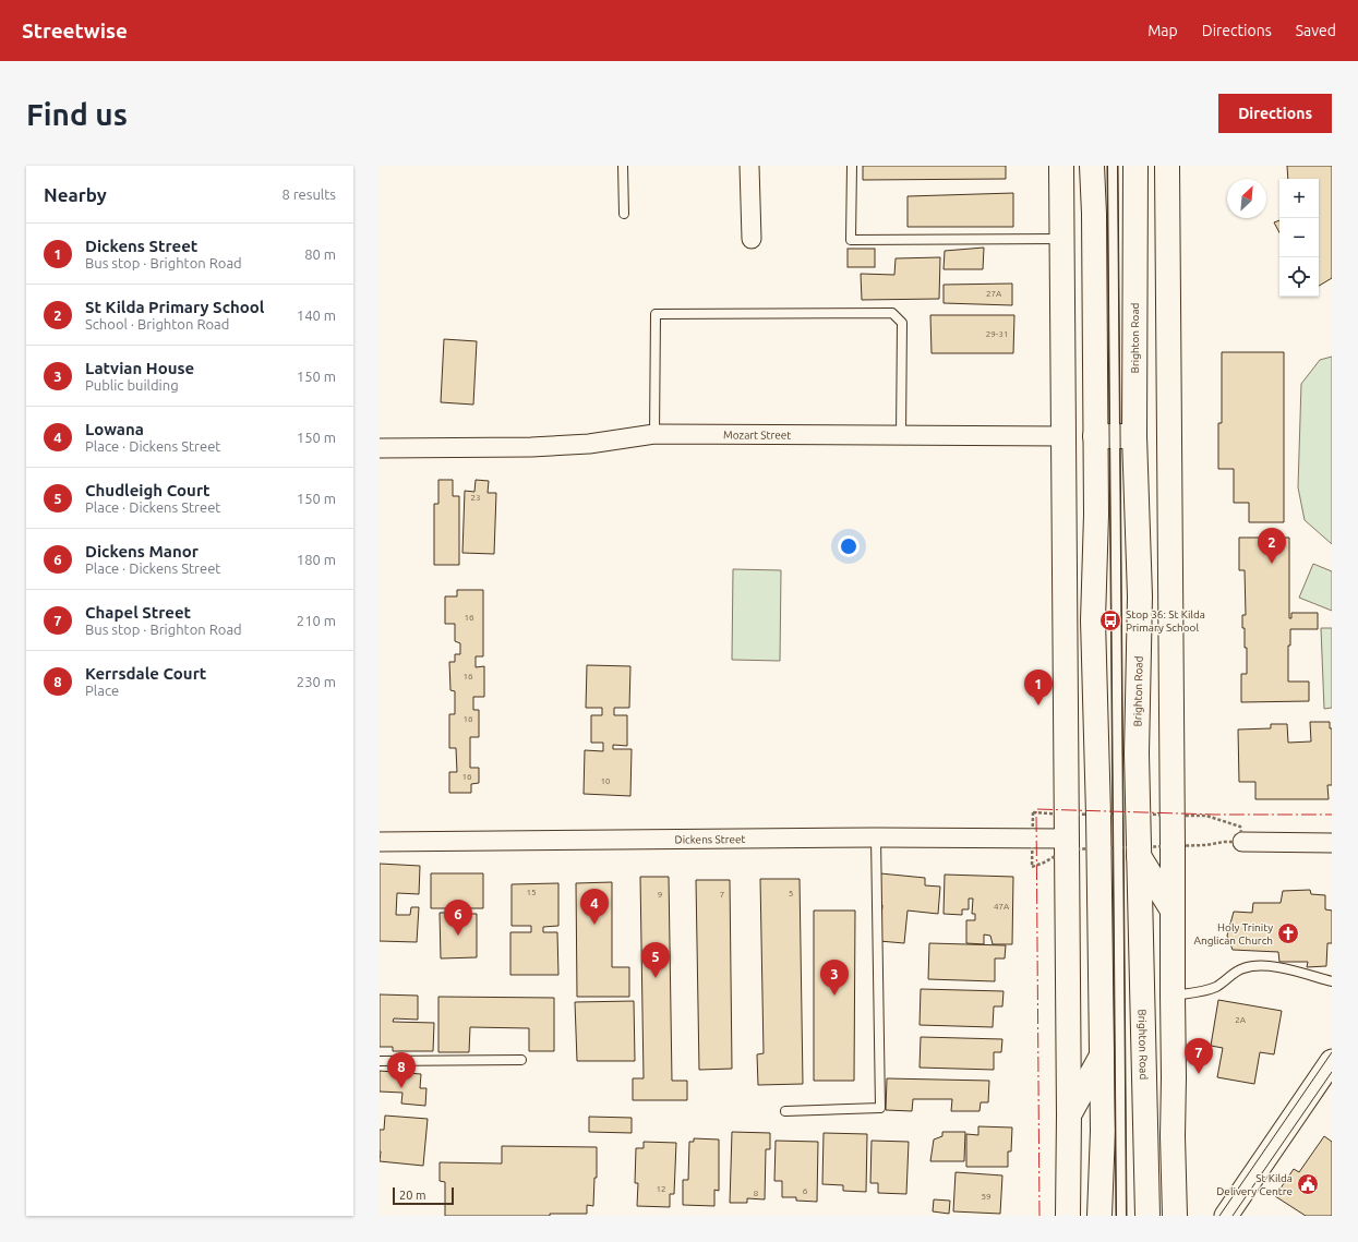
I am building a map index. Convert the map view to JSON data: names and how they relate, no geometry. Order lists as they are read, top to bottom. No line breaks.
{"streets":{"main road":["Brighton Road","Mozart Street"],"street":["Dickens Street"]},"crossings":[["Brighton Road","Mozart Street"]],"places":{"bus stop":["Stop 36: St Kilda Primary School"],"church":["Holy Trinity Anglican Church"],"public building":["St Kilda Delivery Centre"]},"house_numbers":["27A","29-31","23","16","16","16","16","10","15","5","9","7","47A","2A","12","6","8","59"],"scale_bar":"20 m","north":"top right","page":{"header":"Streetwise","nav":["Map","Directions","Saved"],"buttons":"Directions","title":"Find us","heading":["Nearby","8 results"],"map_buttons":["+","−"],"list":[{"mark":"1","name":"Dickens Street","note":"Bus stop · Brighton Road","value":"80 m"},{"mark":"2","name":"St Kilda Primary School","note":"School · Brighton Road","value":"140 m"},{"mark":"3","name":"Latvian House","note":"Public building","value":"150 m"},{"mark":"4","name":"Lowana","note":"Place · Dickens Street","value":"150 m"},{"mark":"5","name":"Chudleigh Court","note":"Place · Dickens Street","value":"150 m"},{"mark":"6","name":"Dickens Manor","note":"Place · Dickens Street","value":"180 m"},{"mark":"7","name":"Chapel Street","note":"Bus stop · Brighton Road","value":"210 m"},{"mark":"8","name":"Kerrsdale Court","note":"Place","value":"230 m"}],"pins":["2","1","4","6","5","3","7","8"],"scale":"20 m"}}
